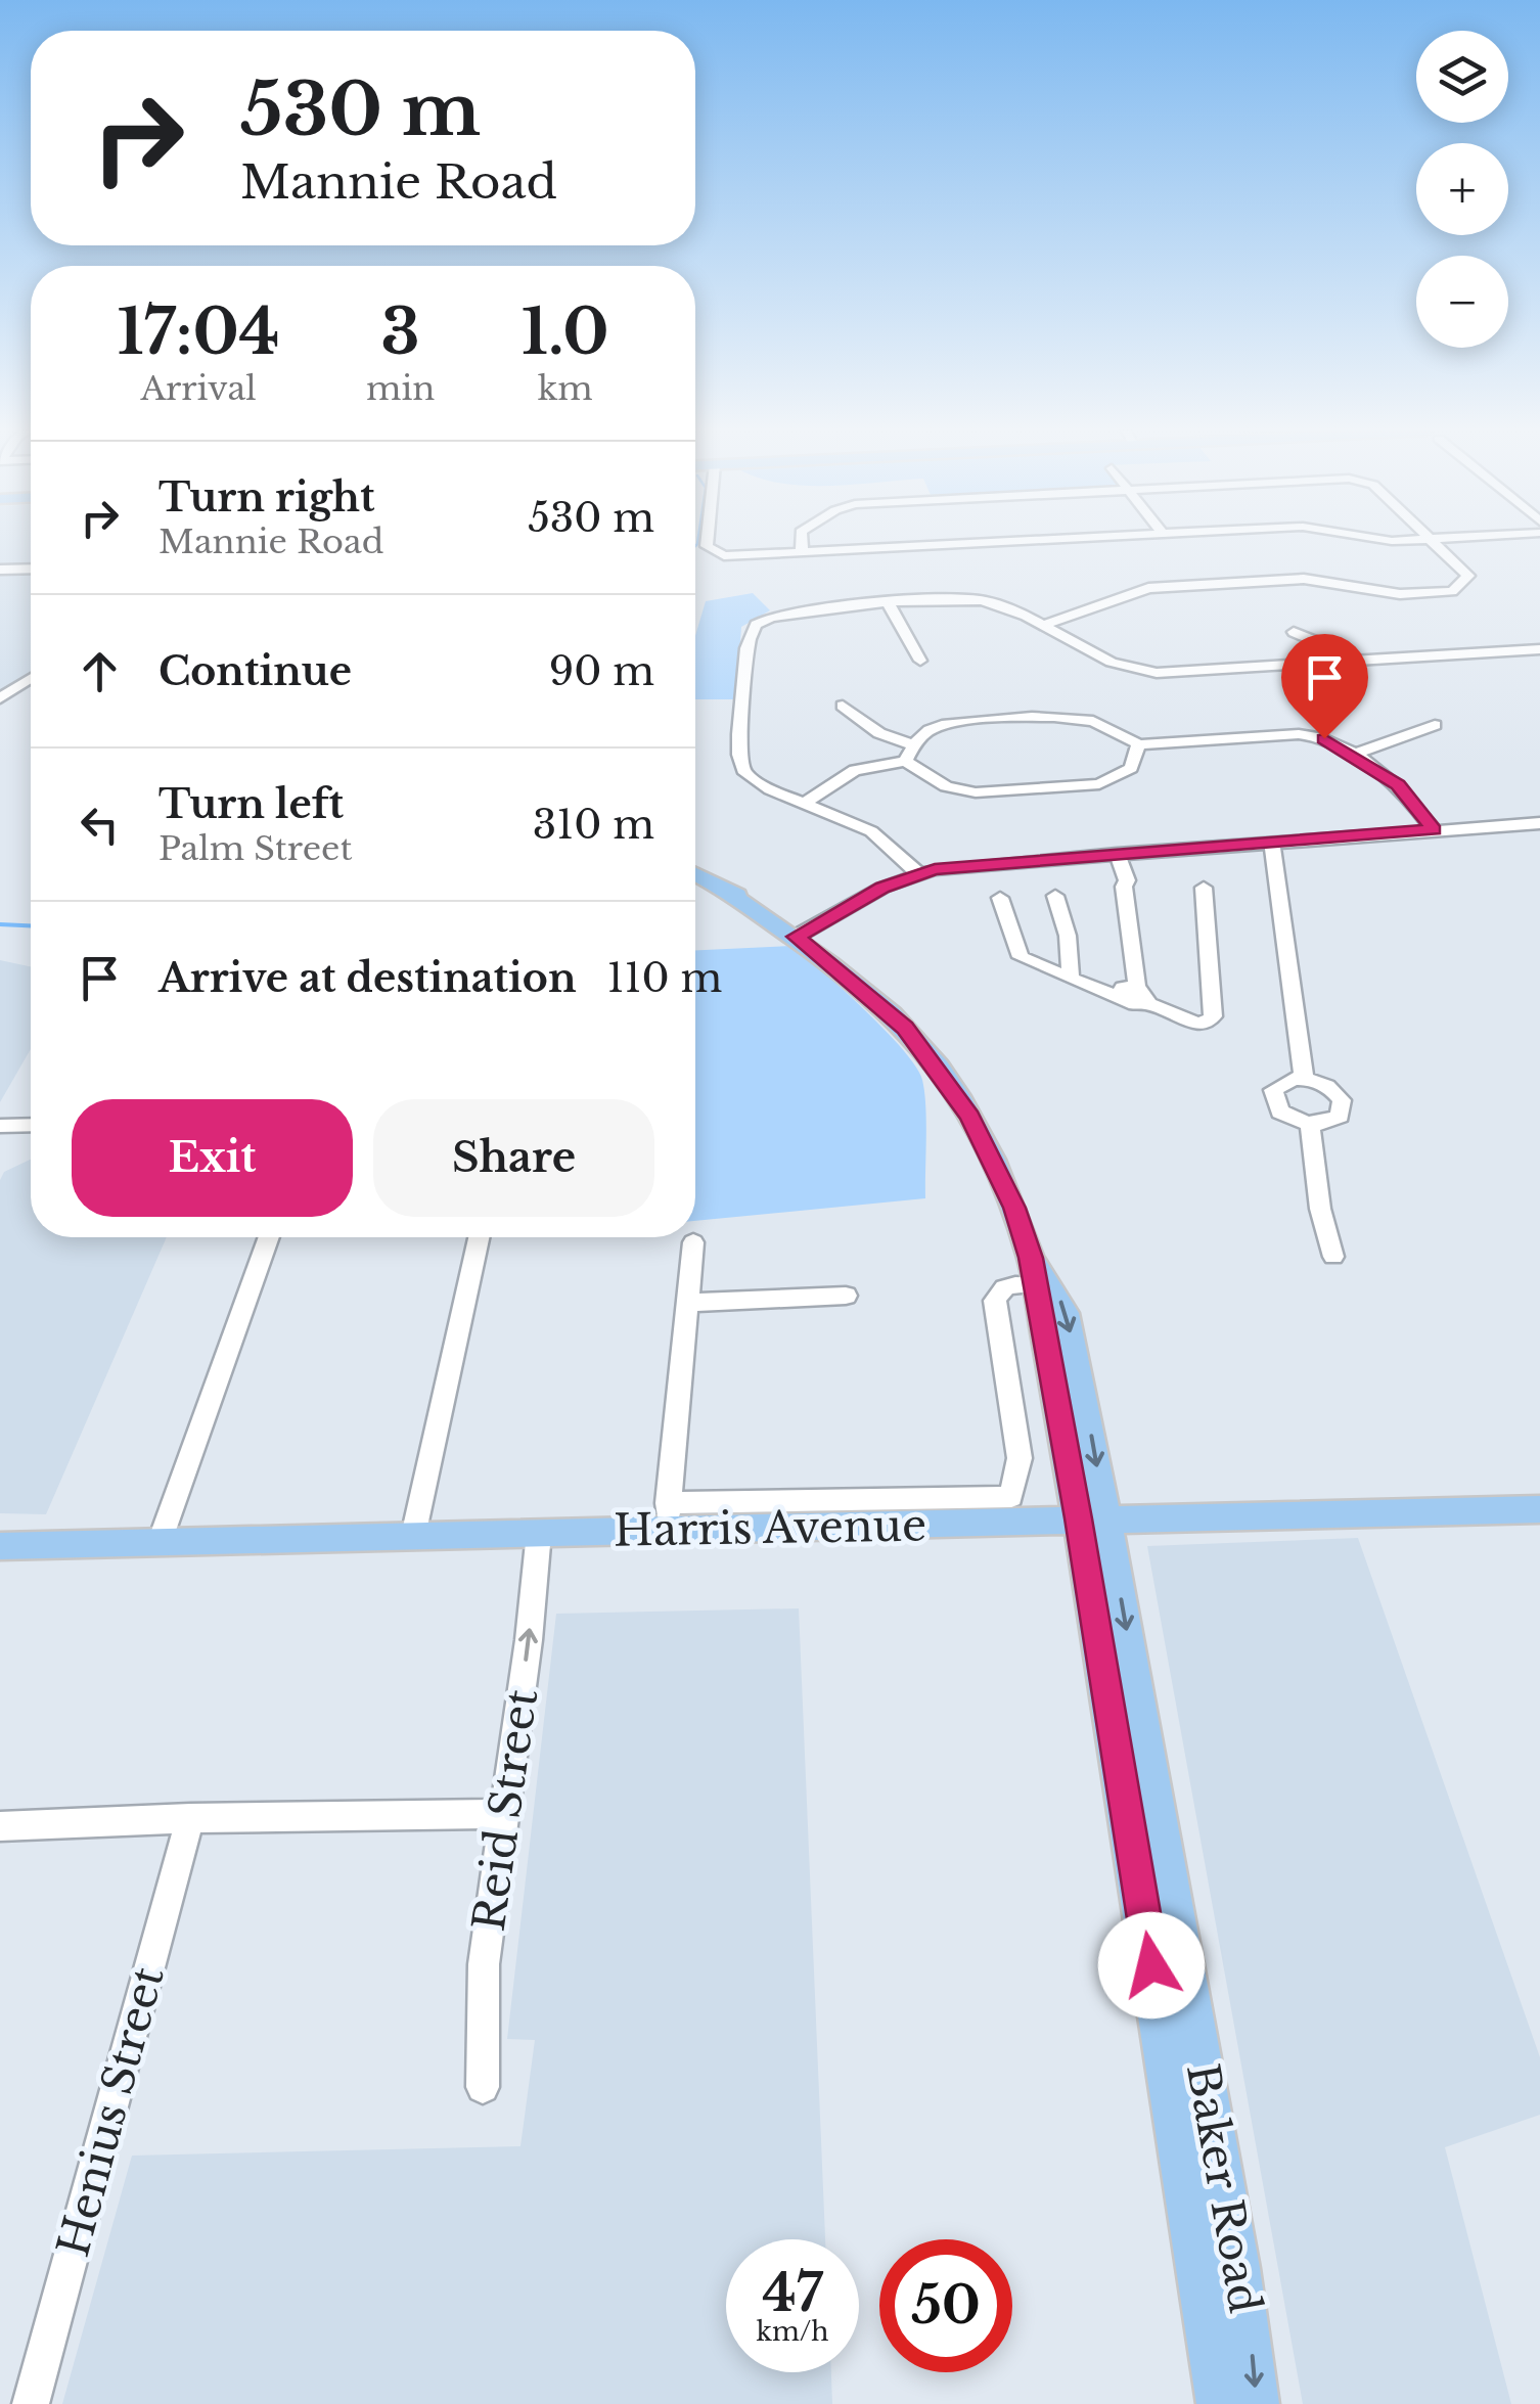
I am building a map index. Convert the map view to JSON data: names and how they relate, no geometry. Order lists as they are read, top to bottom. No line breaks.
{"streets":{"main road":["Harris Avenue","Baker Road"],"street":["Reid Street","Henius Street"]},"crossings":[["Harris Avenue","Reid Street"],["Harris Avenue","Baker Road"]],"one_way":["Reid Street"],"page":{"map_buttons":["+","−"],"turn":["530 m","Mannie Road"],"eta":["17:04","Arrival","3","min","1.0","km"],"list":[{"name":"Turn right","note":"Mannie Road","value":"530 m"},{"name":"Continue","value":"90 m"},{"name":"Turn left","note":"Palm Street","value":"310 m"},{"name":"Arrive at destination","value":"110 m"}],"buttons":["Exit","Share"],"speed":"47 km/h","limit":"50"}}
